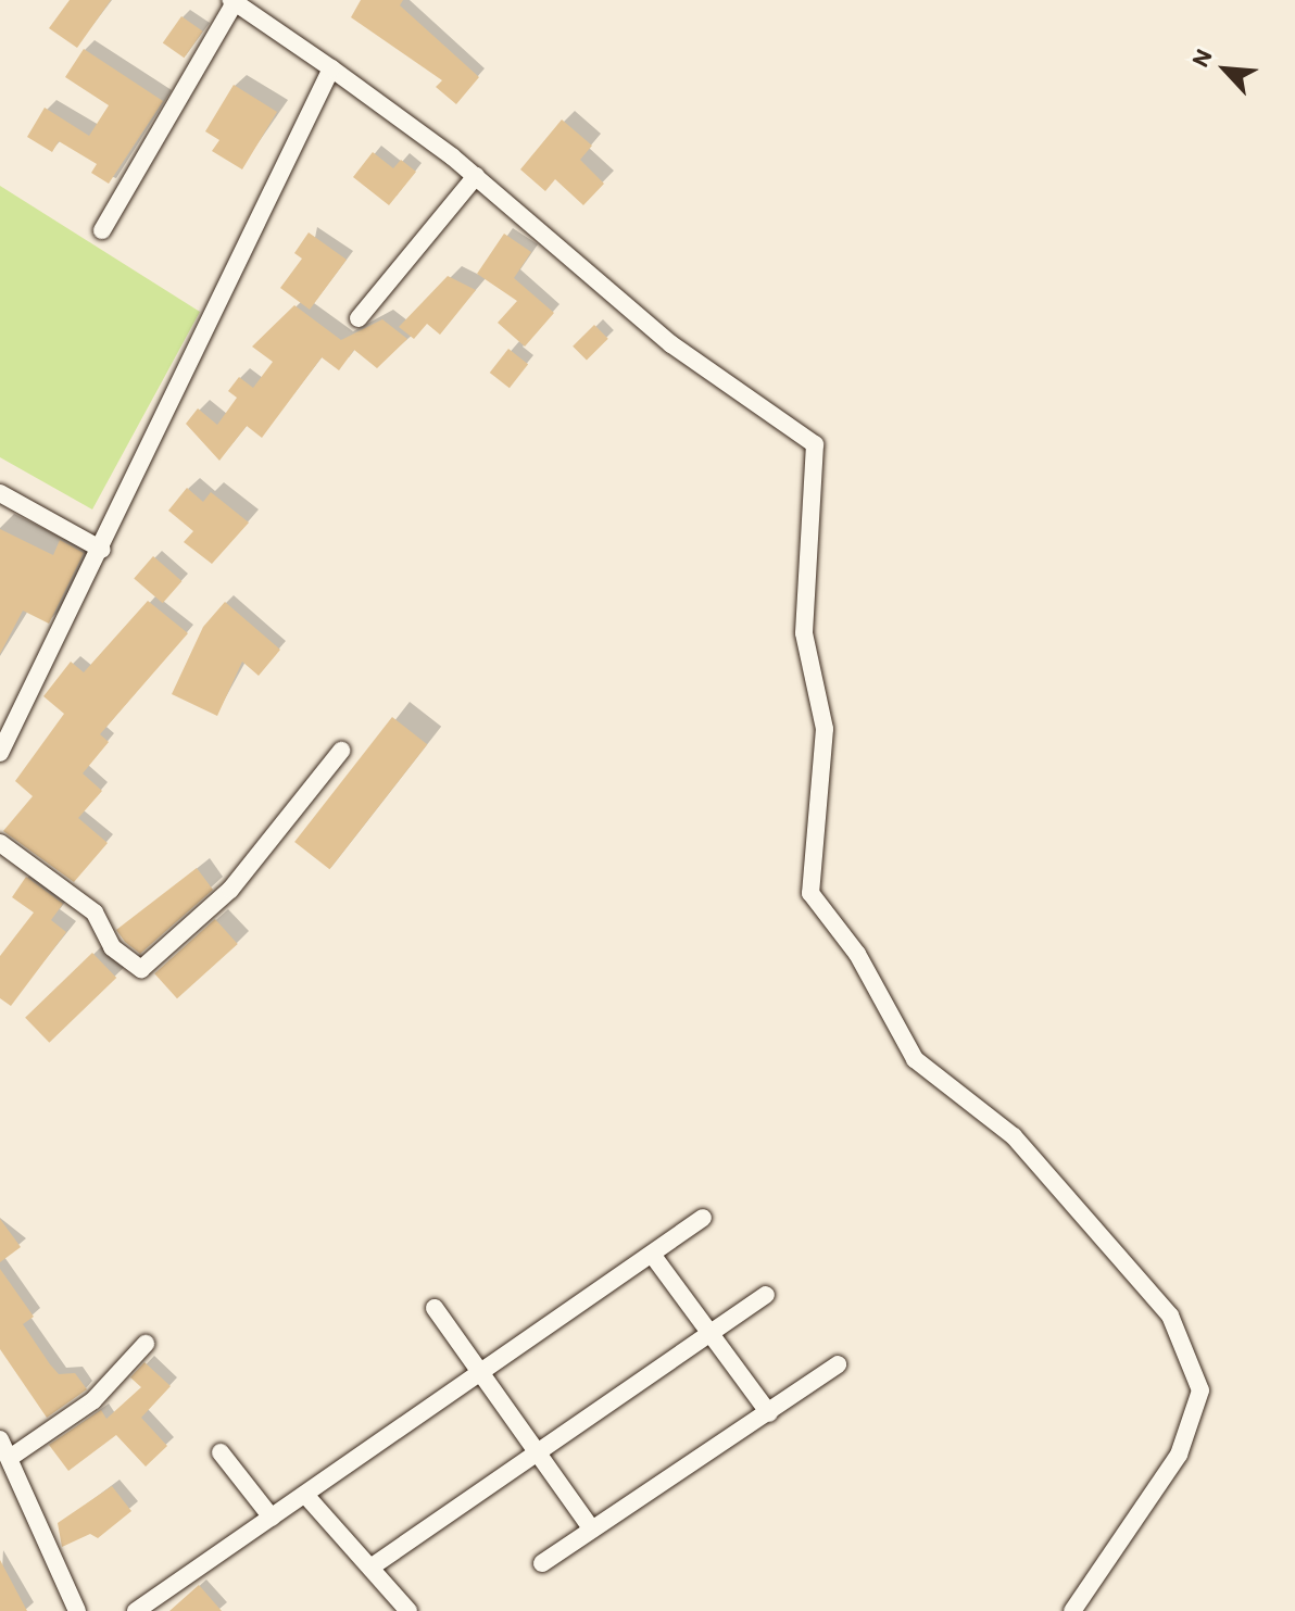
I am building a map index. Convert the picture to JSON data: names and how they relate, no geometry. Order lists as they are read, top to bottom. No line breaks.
{"north":"top left"}
